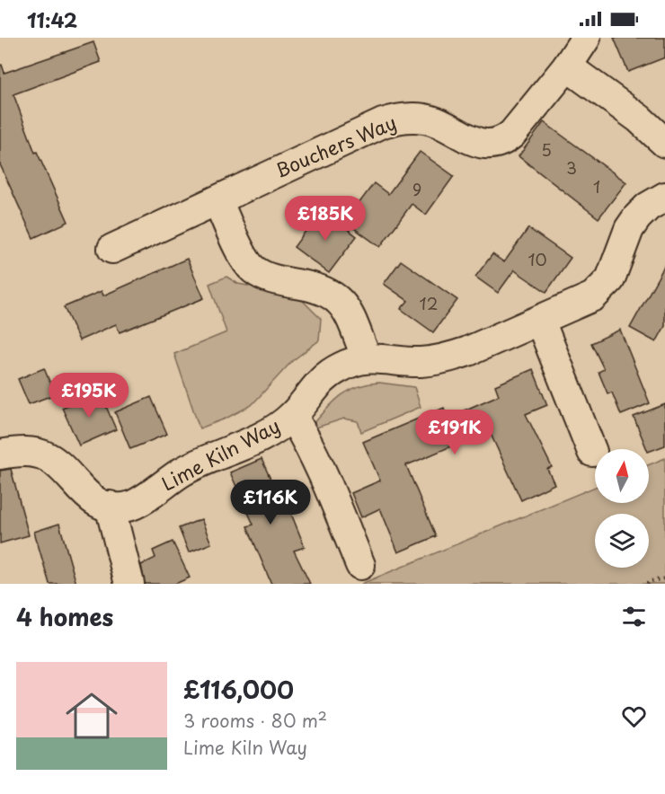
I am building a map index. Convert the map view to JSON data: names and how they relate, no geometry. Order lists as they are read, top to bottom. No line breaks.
{"streets":{"street":["Bouchers Way","Lime Kiln Way"]},"house_numbers":["5","3","1","9","10","12"],"north":"top","page":{"status":"11:42","price":["£185K","£195K","£191K","£116K"],"heading":"4 homes","list":[{"name":"£116,000","note":"3 rooms · 80 m² · Lime Kiln Way"}]}}
